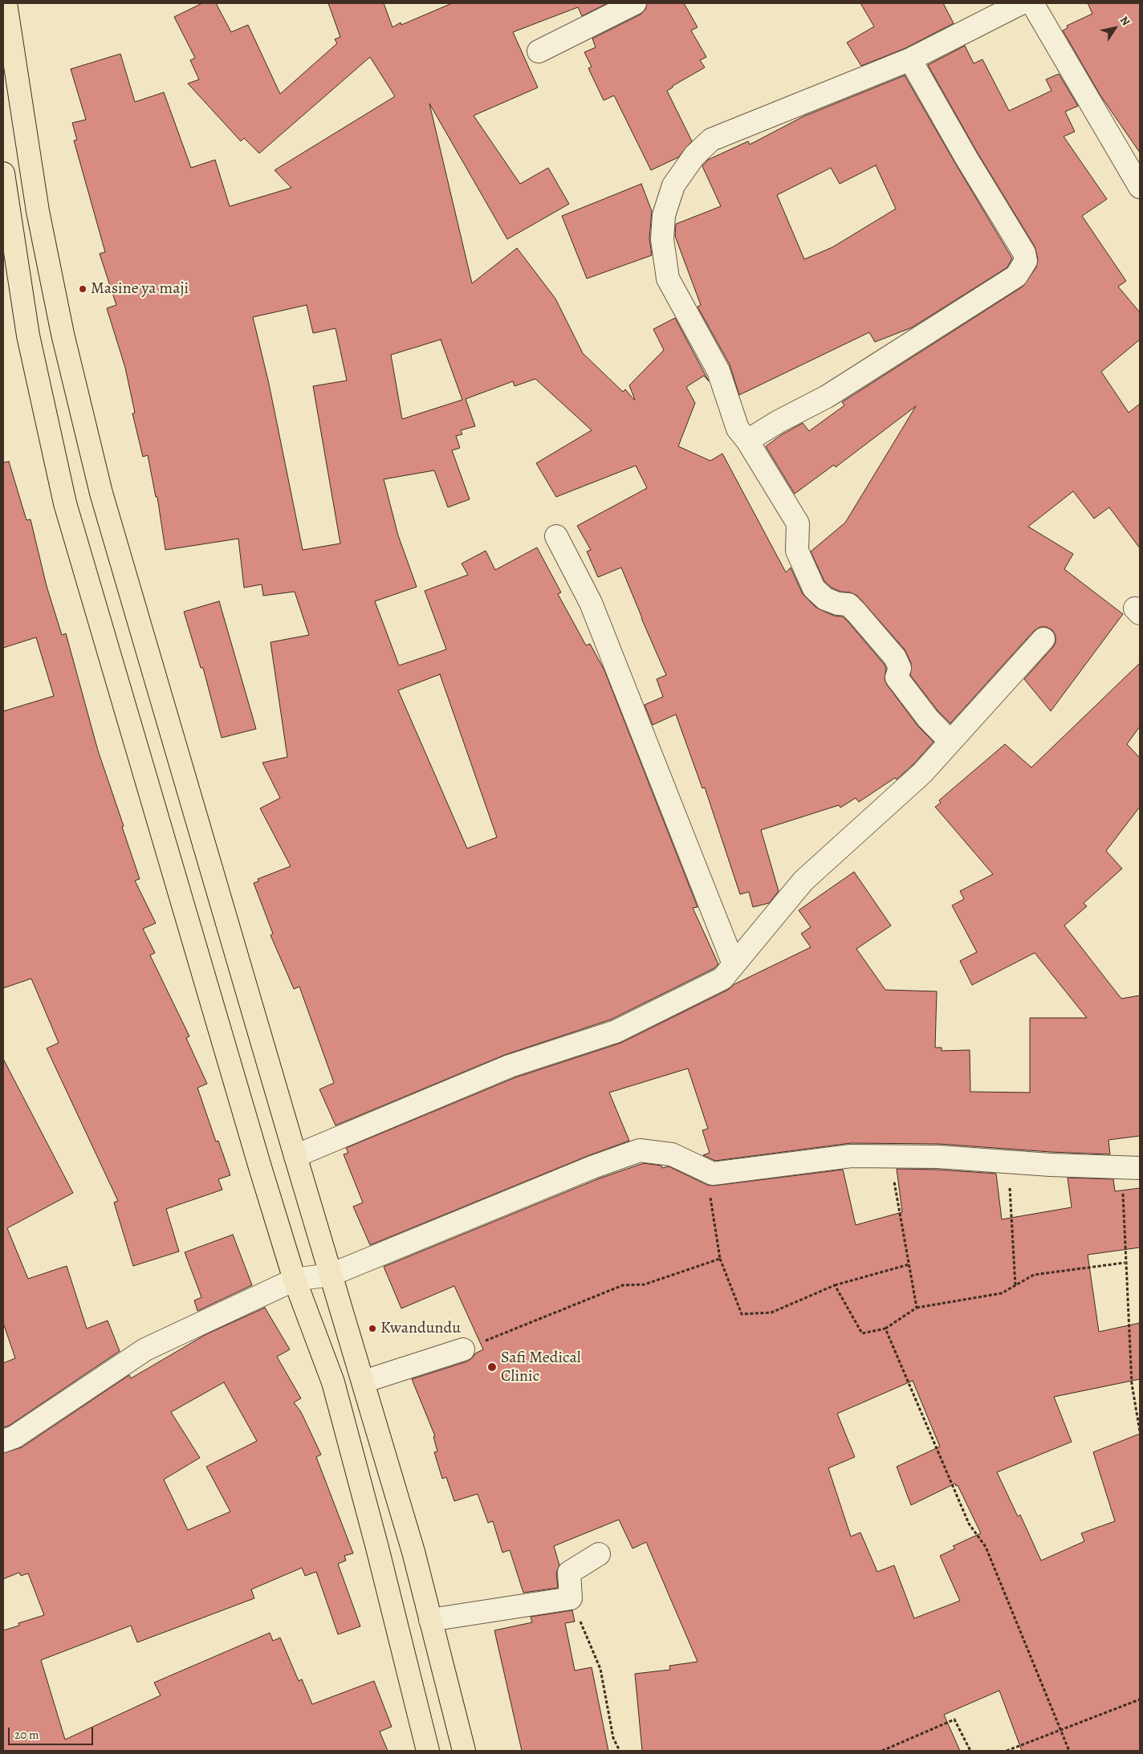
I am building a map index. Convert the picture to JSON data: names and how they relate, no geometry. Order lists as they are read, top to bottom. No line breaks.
{"places":["Masine ya maji","Kwandundu","Safi Medical Clinic"],"scale_bar":"20 m","north":"top right"}
